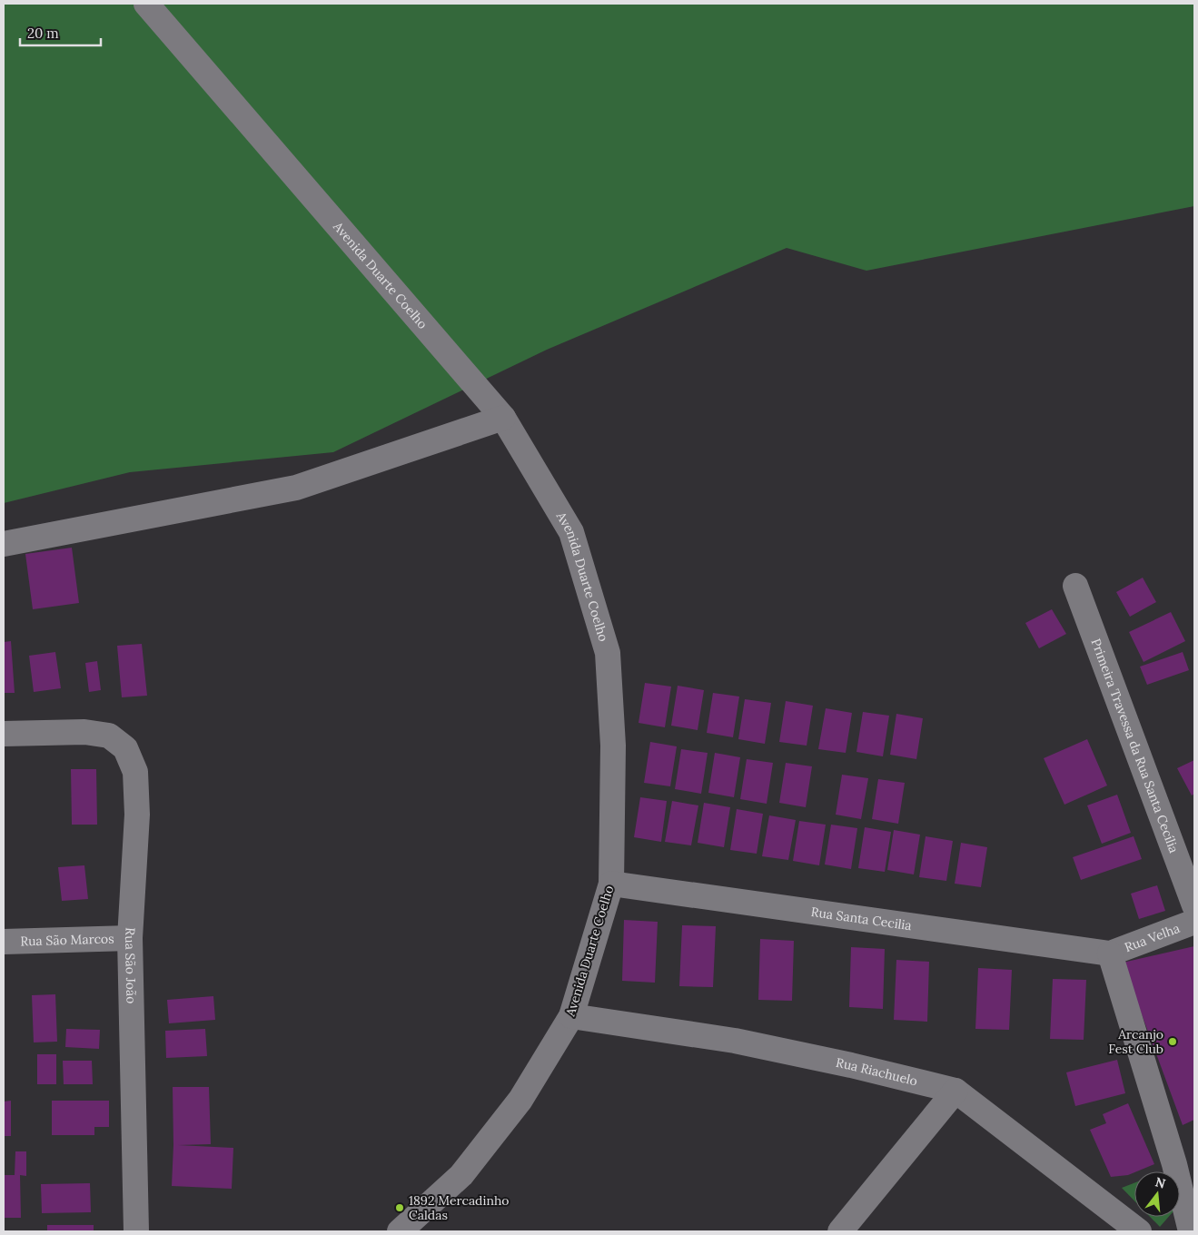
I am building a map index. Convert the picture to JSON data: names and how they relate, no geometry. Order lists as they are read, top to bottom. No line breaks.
{"streets":{"street":["Avenida Duarte Coelho","Primeira Travessa da Rua Santa Cecília","Rua Santa Cecilia","Rua Velha","Rua São Marcos","Rua São João","Rua Riachuelo"]},"crossings":[["Avenida Duarte Coelho","Rua Santa Cecilia"],["Avenida Duarte Coelho","Rua Riachuelo"],["Rua Santa Cecilia","Rua Velha"],["Rua São Marcos","Rua São João"]],"places":["Arcanjo Fest Club","1892 Mercadinho Caldas"],"scale_bar":"20 m","north":"top"}
